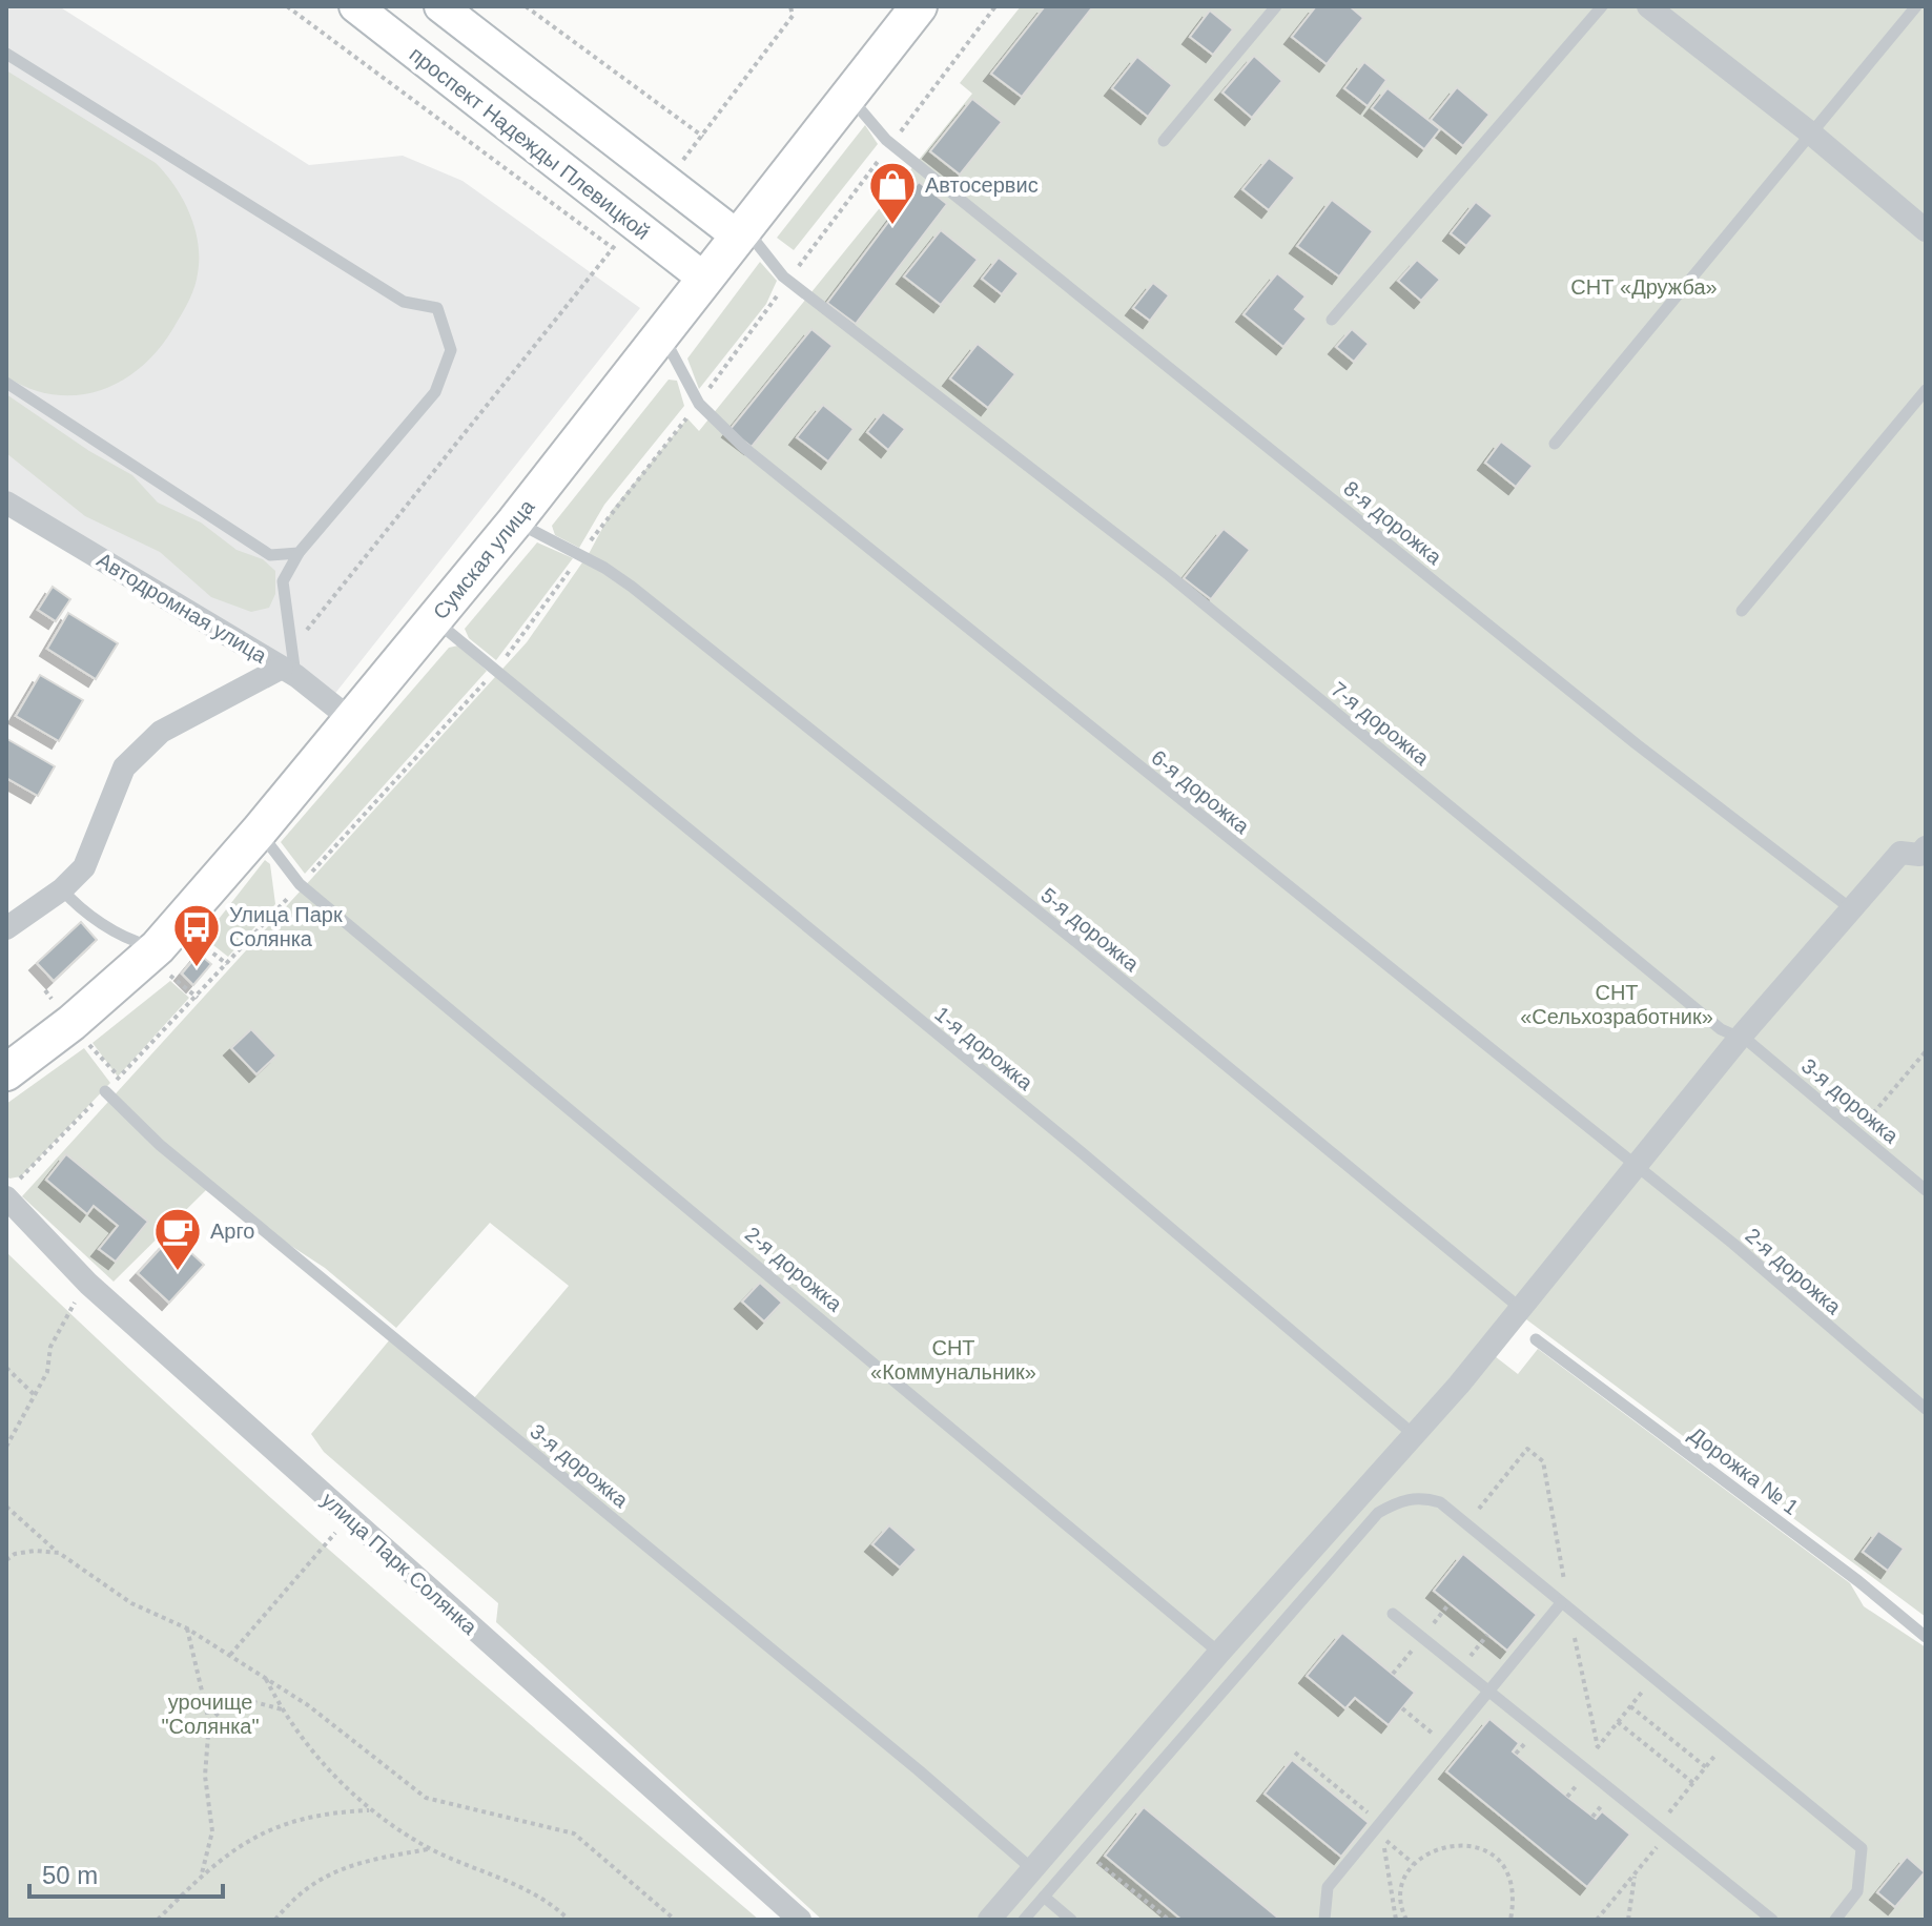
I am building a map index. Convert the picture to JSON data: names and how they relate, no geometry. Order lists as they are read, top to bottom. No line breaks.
{"streets":{"main road":["проспект Надежды Плевицкой","Сумская улица"],"street":["Автодромная улица","улица Парк Солянка"],"lane":["8-я дорожка","7-я дорожка","6-я дорожка","5-я дорожка","1-я дорожка","3-я дорожка","2-я дорожка","Дорожка № 1"]},"crossings":[["проспект Надежды Плевицкой","Сумская улица"],["8-я дорожка","Сумская улица"],["Сумская улица","Автодромная улица"],["Сумская улица","7-я дорожка"],["Сумская улица","6-я дорожка"],["Сумская улица","5-я дорожка"],["Сумская улица","1-я дорожка"],["Сумская улица","2-я дорожка"],["7-я дорожка","3-я дорожка"],["6-я дорожка","2-я дорожка"]],"parks":["СНТ «Дружба»","СНТ «Сельхозработник»","СНТ «Коммунальник»","урочище \"Солянка\""],"places":{"shop":["Автосервис"],"bus stop":["Улица Парк Солянка"],"cafe":["Арго"]},"scale_bar":"50 m"}
